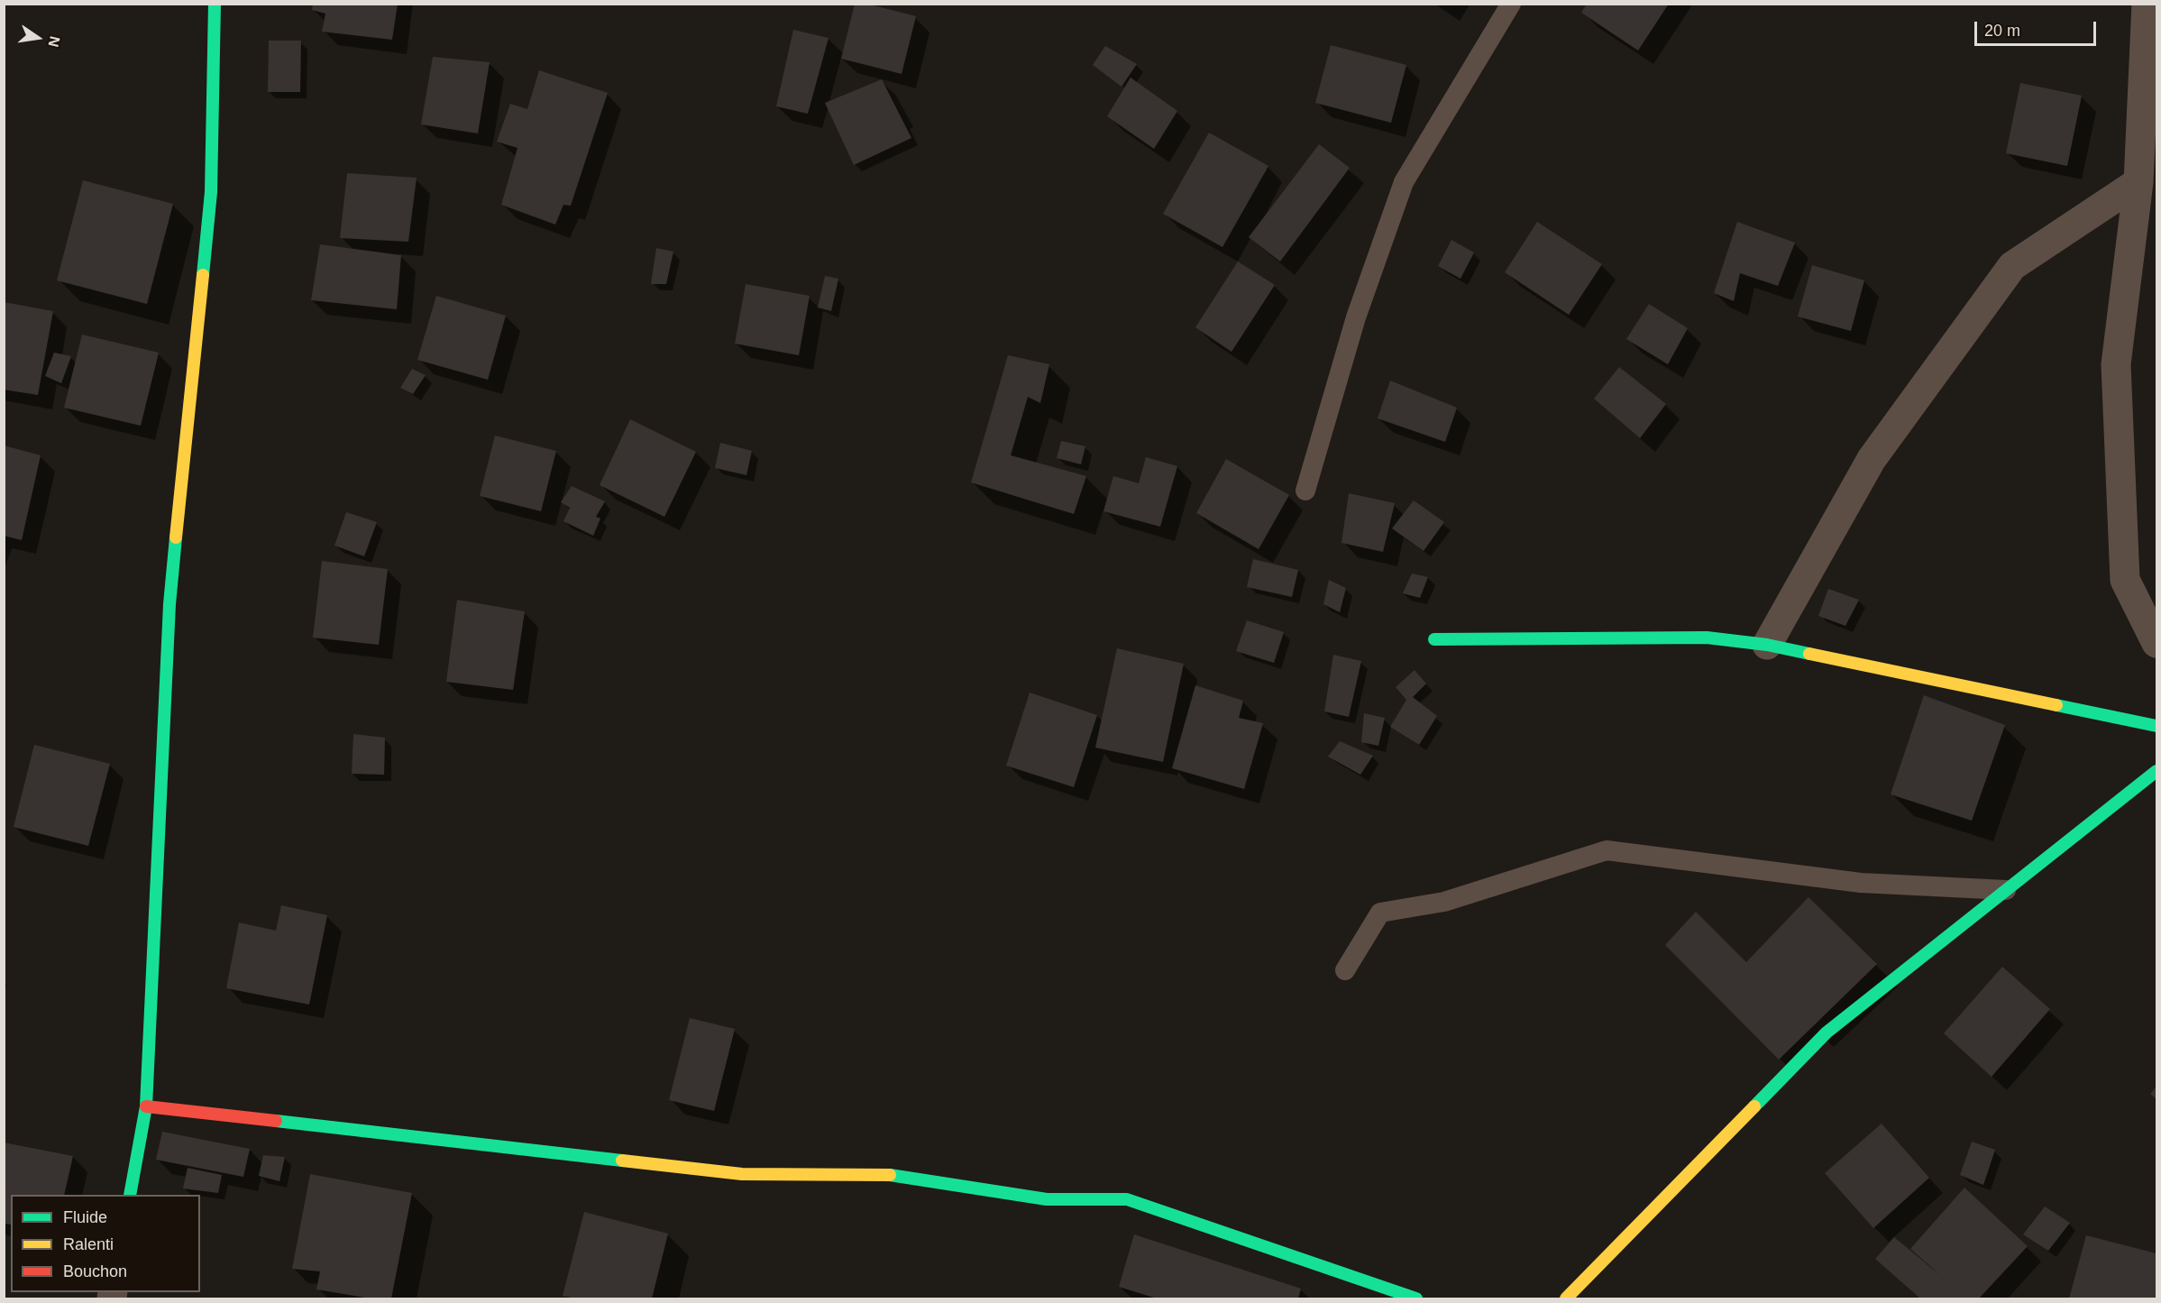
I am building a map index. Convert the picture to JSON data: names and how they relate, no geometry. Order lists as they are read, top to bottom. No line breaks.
{"legend":["Fluide","Ralenti","Bouchon"],"scale_bar":"20 m","north":"right"}
